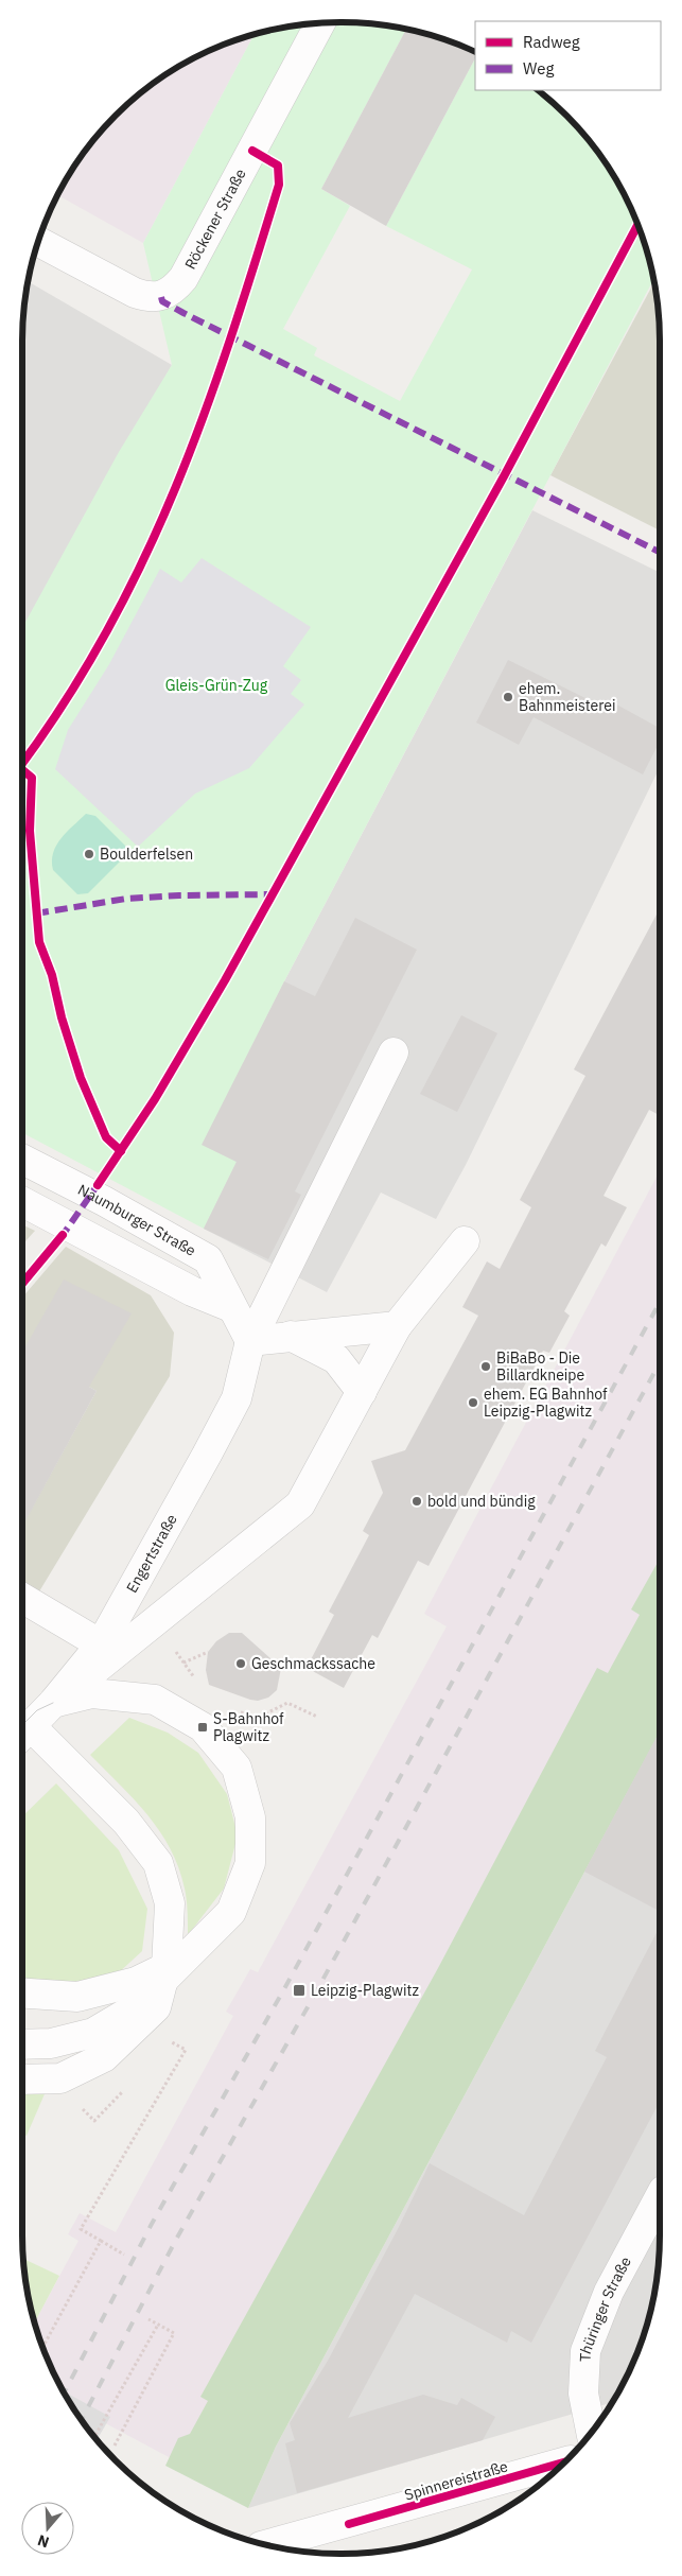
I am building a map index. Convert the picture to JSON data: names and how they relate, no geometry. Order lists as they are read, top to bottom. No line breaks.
{"streets":{"street":["Röckener Straße","Naumburger Straße","Engertstraße","Thüringer Straße","Spinnereistraße"]},"crossings":[["Naumburger Straße","Engertstraße"]],"parks":["Gleis-Grün-Zug"],"places":{"other":["ehem. Bahnmeisterei","Boulderfelsen","BiBaBo - Die Billardkneipe","ehem. EG Bahnhof Leipzig-Plagwitz","bold und bündig","Geschmackssache"],"transit":["S-Bahnhof Plagwitz","Leipzig-Plagwitz"]},"legend":["Radweg","Weg"],"north":"bottom"}
